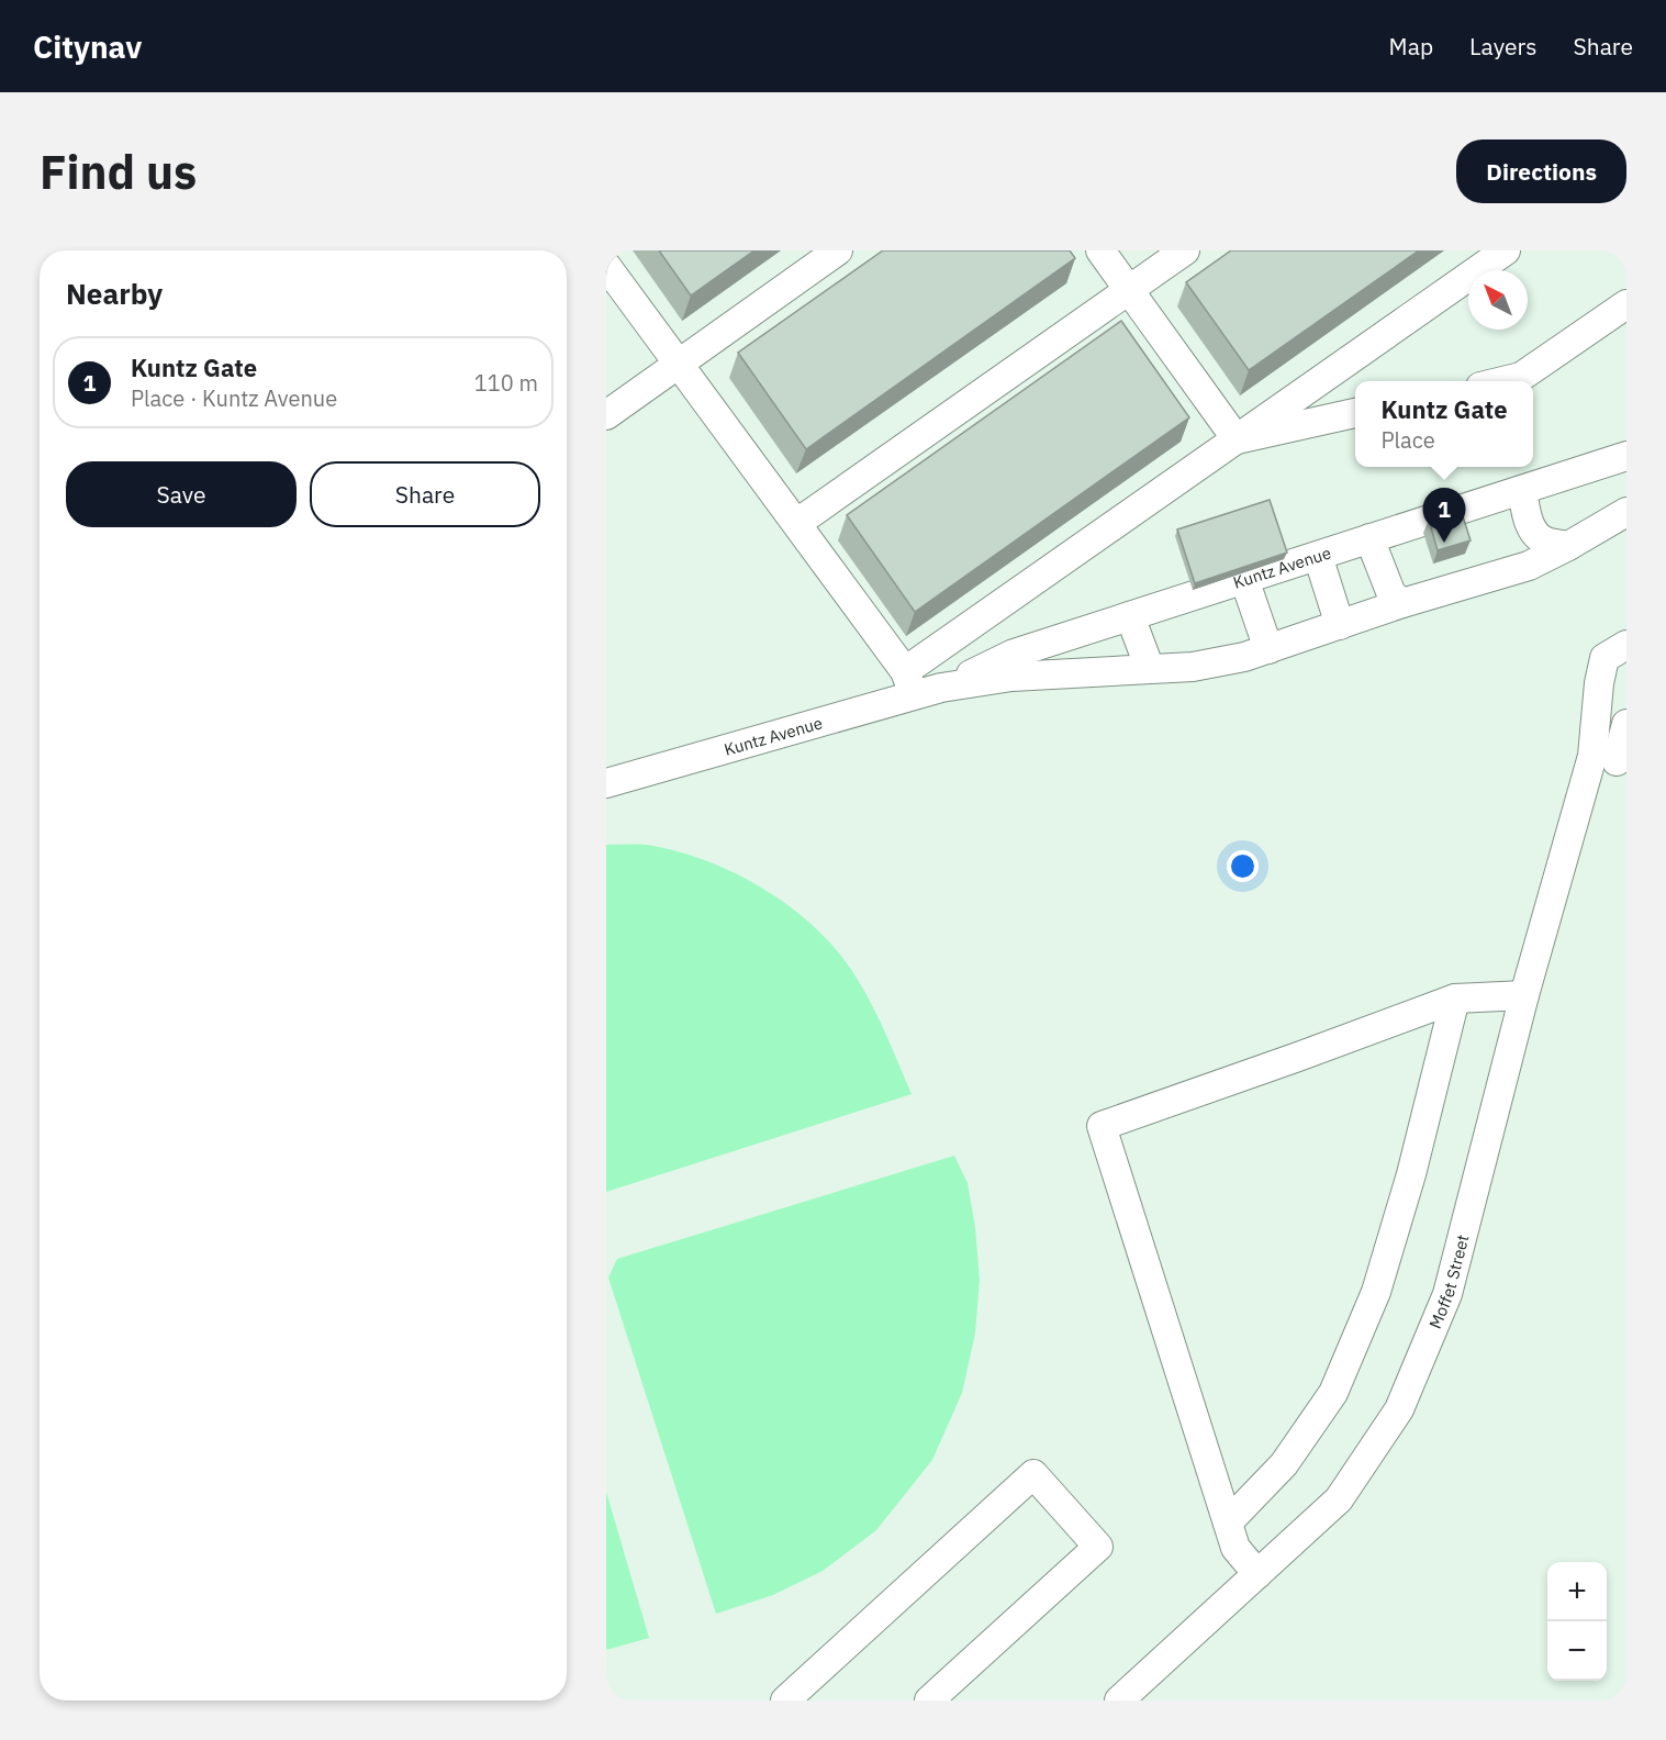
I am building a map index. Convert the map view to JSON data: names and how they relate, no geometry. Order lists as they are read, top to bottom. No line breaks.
{"streets":{"street":["Kuntz Avenue","Moffet Street"]},"north":"top left","page":{"header":"Citynav","nav":["Map","Layers","Share"],"buttons":["Directions",["Save","Share"]],"title":"Find us","heading":"Nearby","list":[{"mark":"1","name":"Kuntz Gate","note":"Place · Kuntz Avenue","value":"110 m"}],"popup":["Kuntz Gate","Place"],"pins":"1","map_buttons":["+","−"]}}
